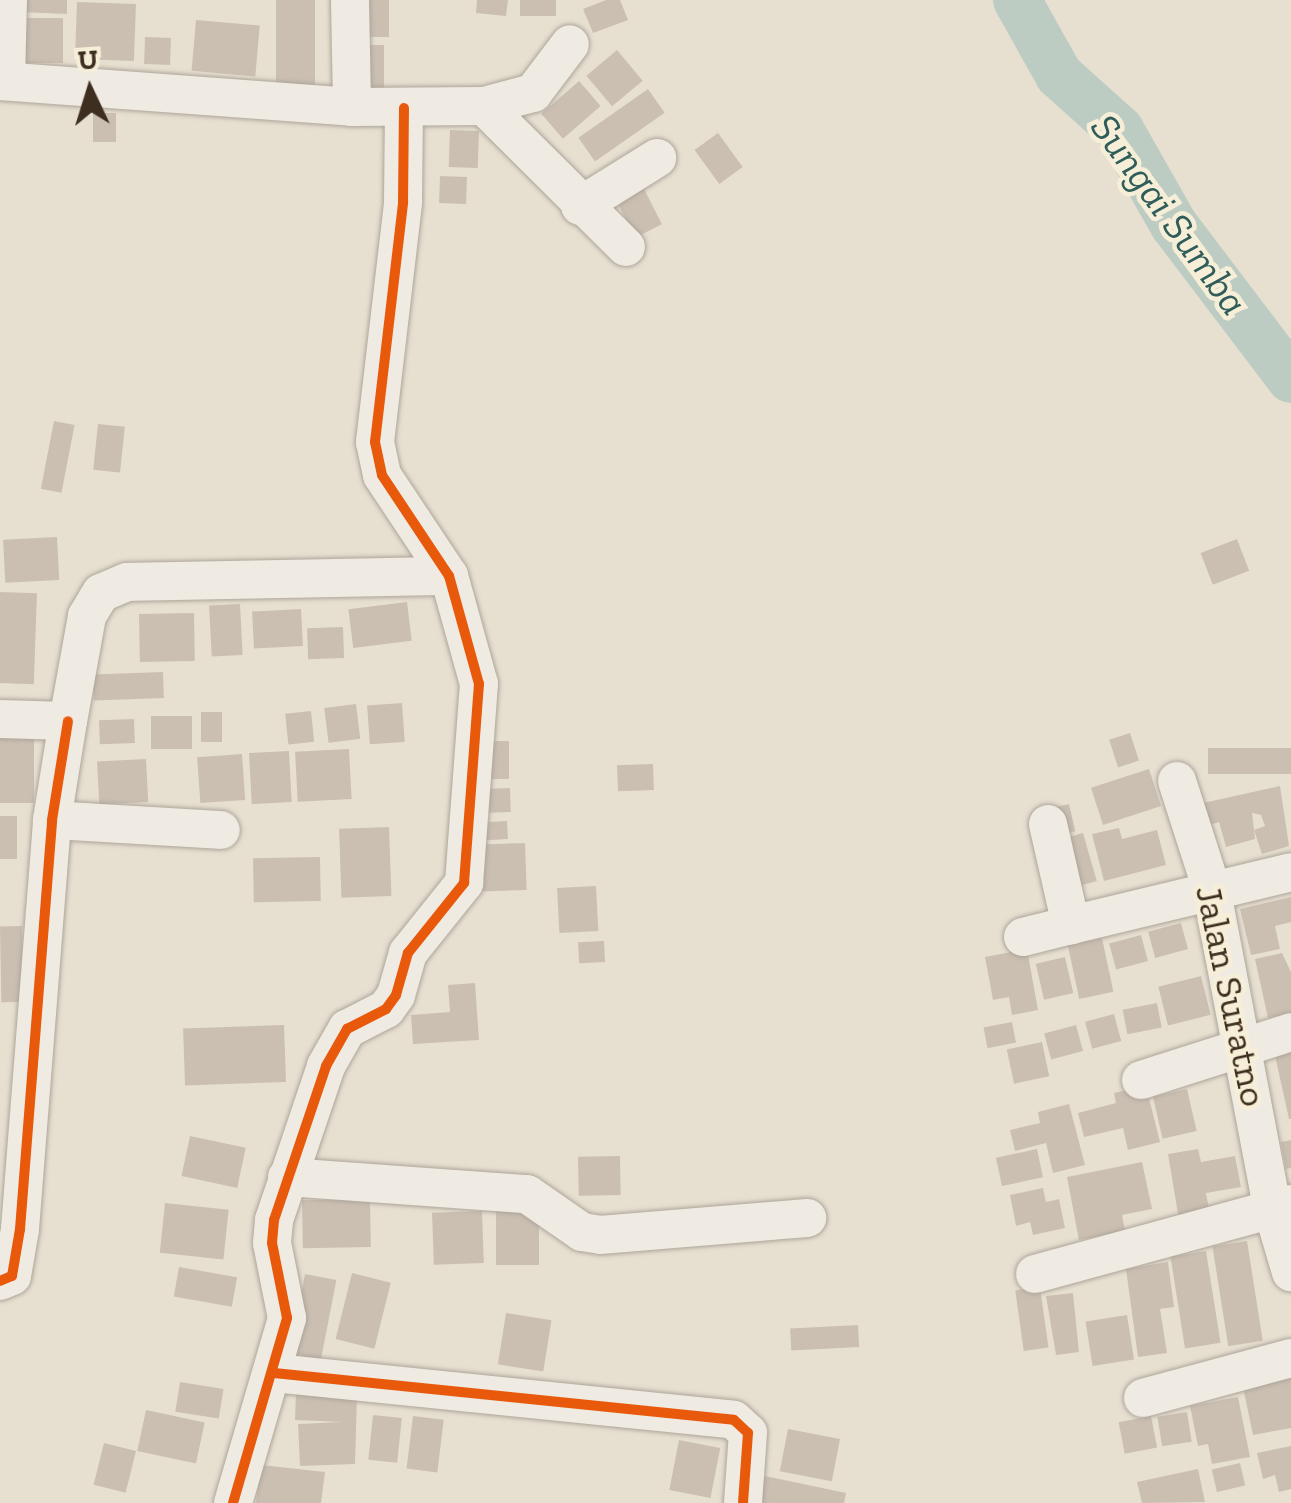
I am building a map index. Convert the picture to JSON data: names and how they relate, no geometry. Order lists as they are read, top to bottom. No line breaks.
{"streets":{"street":["Jalan Suratno"]},"water":["Sungai Sumba"],"north":"top"}
